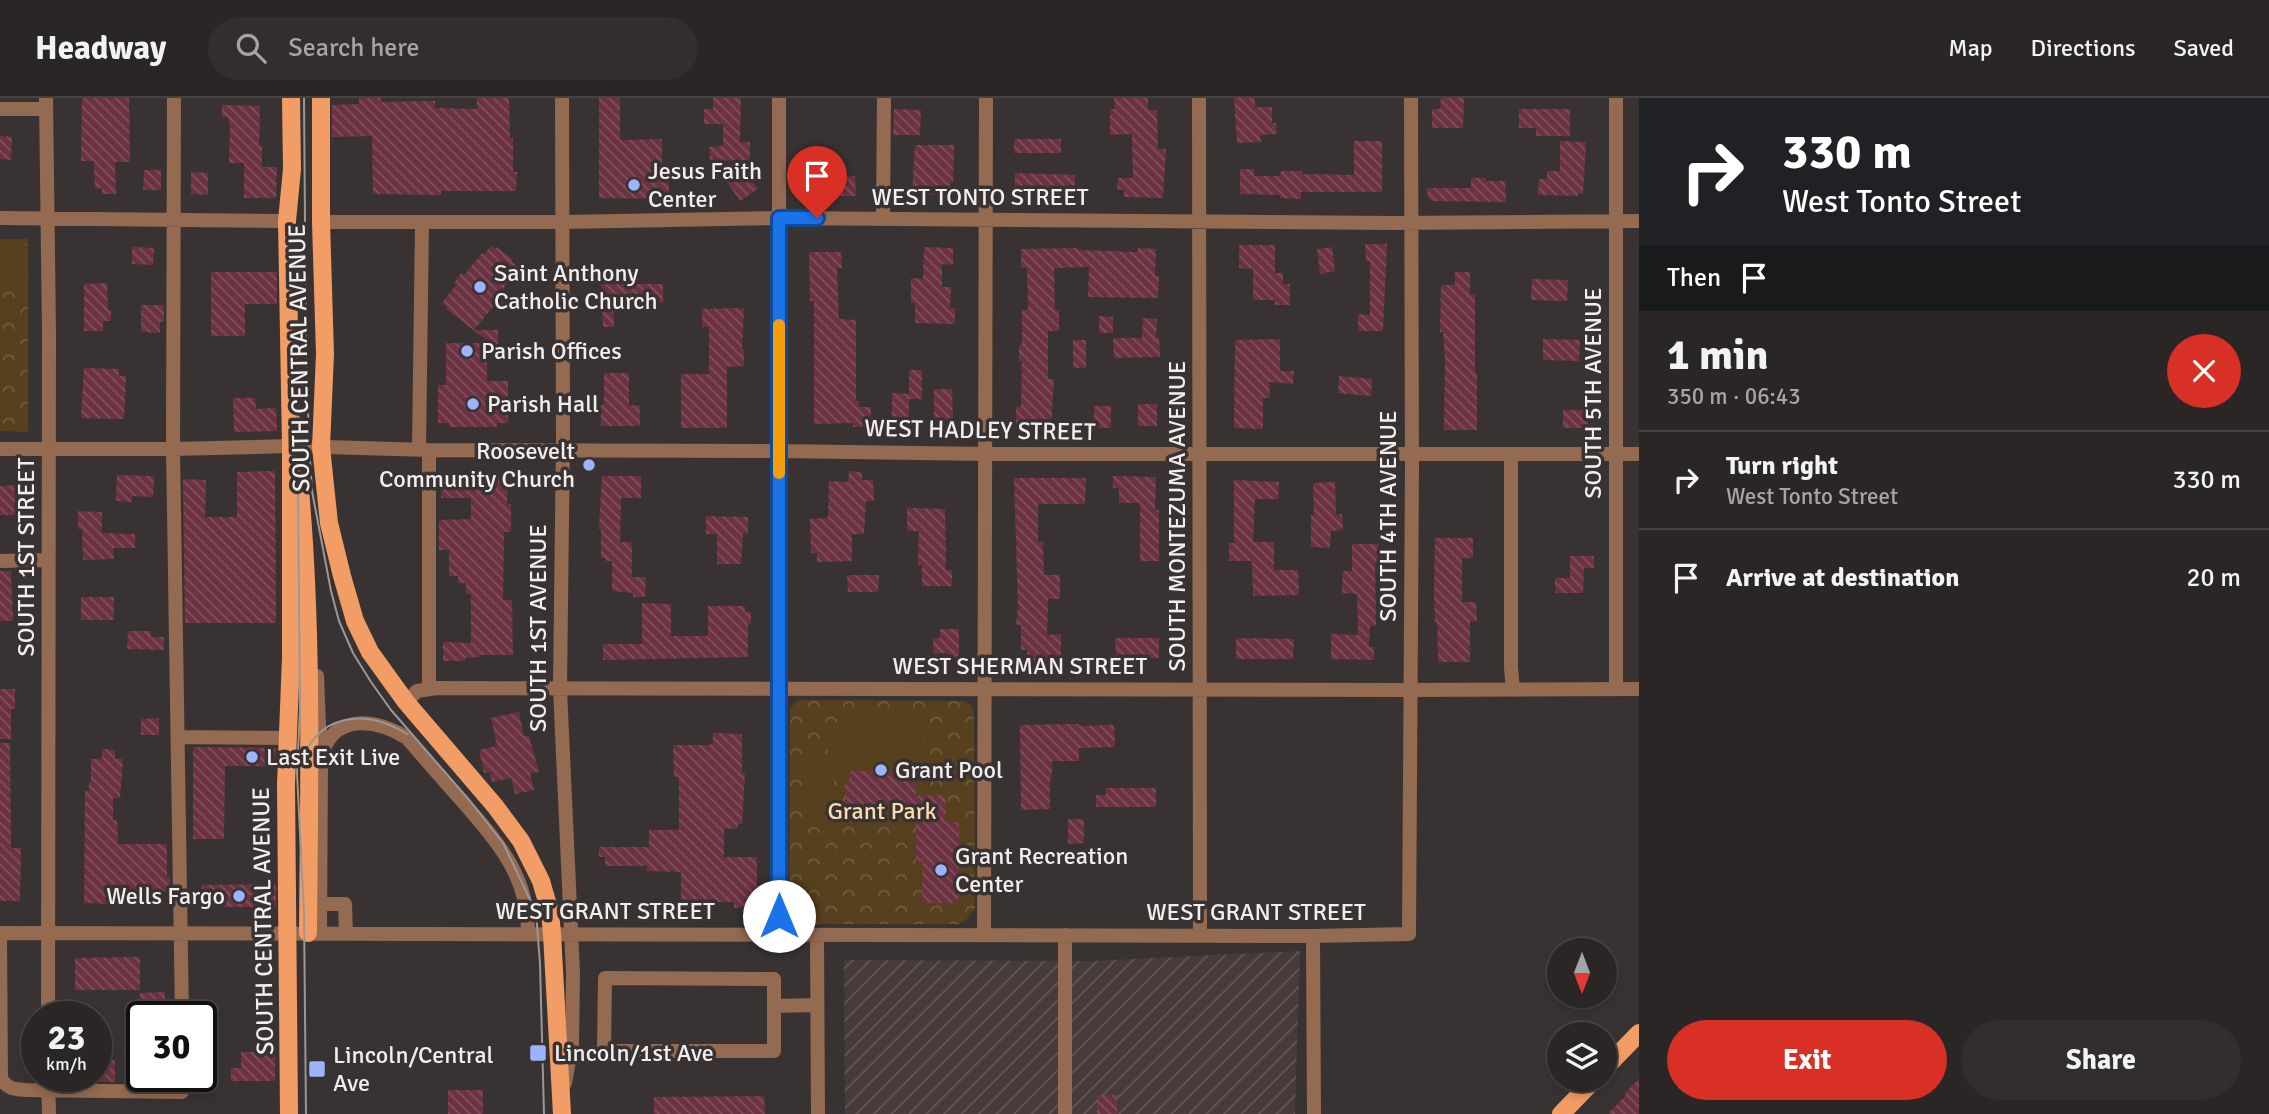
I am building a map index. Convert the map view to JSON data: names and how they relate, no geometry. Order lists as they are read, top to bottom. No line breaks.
{"streets":{"main road":["SOUTH CENTRAL AVENUE"],"street":["WEST TONTO STREET","SOUTH 5TH AVENUE","WEST HADLEY STREET","SOUTH MONTEZUMA AVENUE","SOUTH 4TH AVENUE","SOUTH 1ST STREET","SOUTH 1ST AVENUE","WEST SHERMAN STREET","WEST GRANT STREET"]},"crossings":[["WEST TONTO STREET","SOUTH CENTRAL AVENUE"],["WEST TONTO STREET","SOUTH 5TH AVENUE"],["WEST TONTO STREET","SOUTH MONTEZUMA AVENUE"],["WEST TONTO STREET","SOUTH 4TH AVENUE"],["WEST TONTO STREET","SOUTH 1ST AVENUE"],["SOUTH CENTRAL AVENUE","WEST HADLEY STREET"],["SOUTH CENTRAL AVENUE","SOUTH 1ST AVENUE"],["SOUTH CENTRAL AVENUE","WEST SHERMAN STREET"],["SOUTH CENTRAL AVENUE","WEST GRANT STREET"],["SOUTH 5TH AVENUE","WEST HADLEY STREET"],["SOUTH 5TH AVENUE","WEST SHERMAN STREET"],["WEST HADLEY STREET","SOUTH MONTEZUMA AVENUE"],["WEST HADLEY STREET","SOUTH 4TH AVENUE"],["WEST HADLEY STREET","SOUTH 1ST STREET"],["WEST HADLEY STREET","SOUTH 1ST AVENUE"],["SOUTH MONTEZUMA AVENUE","WEST SHERMAN STREET"],["SOUTH MONTEZUMA AVENUE","WEST GRANT STREET"],["SOUTH 4TH AVENUE","WEST SHERMAN STREET"],["SOUTH 4TH AVENUE","WEST GRANT STREET"],["SOUTH 1ST STREET","WEST GRANT STREET"],["SOUTH 1ST AVENUE","WEST SHERMAN STREET"],["SOUTH 1ST AVENUE","WEST GRANT STREET"]],"parks":["Grant Park"],"places":{"other":["Jesus Faith Center","Saint Anthony Catholic Church","Parish Offices","Parish Hall","Roosevelt Community Church","Last Exit Live","Grant Pool","Grant Recreation Center","Wells Fargo"],"transit":["Lincoln/1st Ave","Lincoln/Central Ave"]},"north":"bottom","page":{"header":"Headway","search":"Search here","nav":["Map","Directions","Saved"],"turn":["330 m","West Tonto Street"],"then":"Then","heading":["1 min","350 m · 06:43"],"list":[{"name":"Turn right","note":"West Tonto Street","value":"330 m"},{"name":"Arrive at destination","value":"20 m"}],"speed":"23 km/h","limit":"30","buttons":["Exit","Share"]}}
